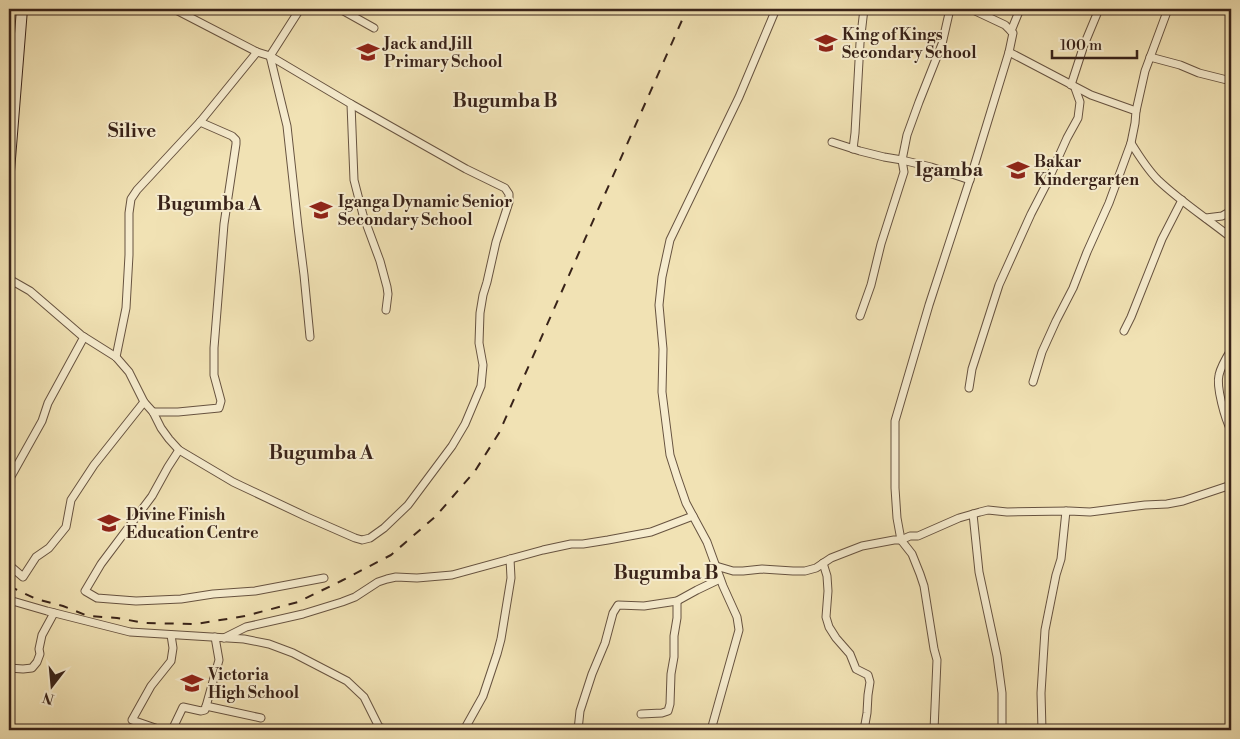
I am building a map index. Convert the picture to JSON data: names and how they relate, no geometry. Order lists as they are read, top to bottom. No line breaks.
{"districts":["Bugumba B","Silive","Igamba","Bugumba A","Bugumba A","Bugumba B"],"places":{"school or university":["King of Kings Secondary School","Jack and Jill Primary School","Bakar Kindergarten","Iganga Dynamic Senior Secondary School","Divine Finish Education Centre","Victoria High School"]},"scale_bar":"100 m","north":"bottom"}
